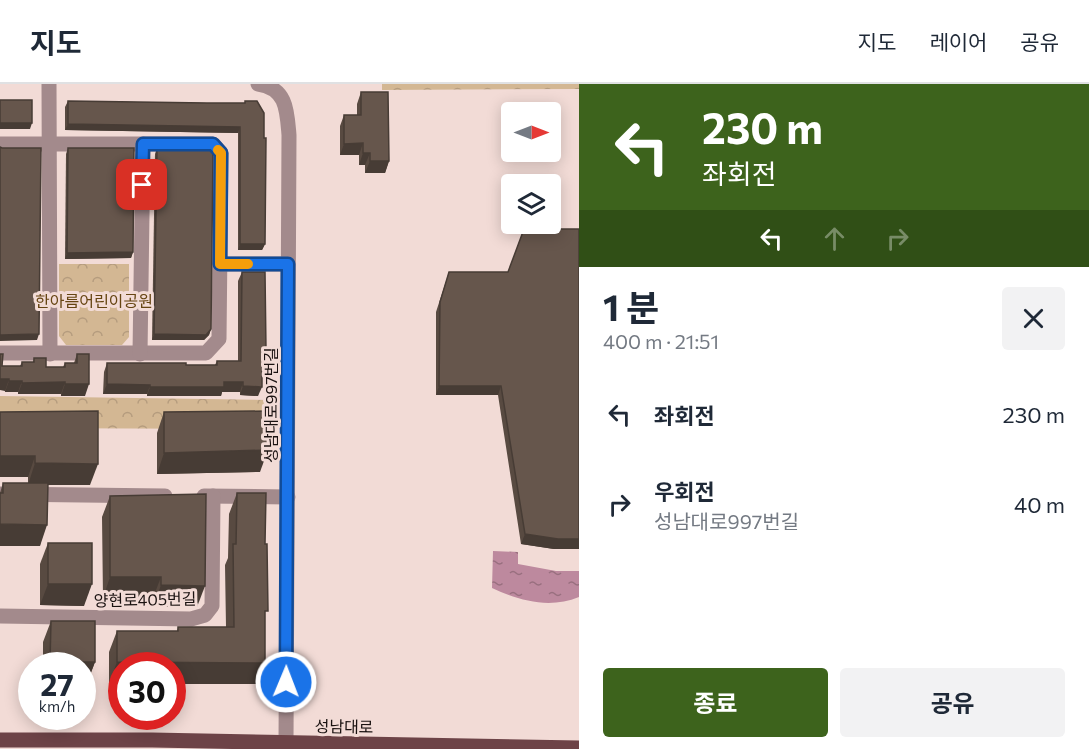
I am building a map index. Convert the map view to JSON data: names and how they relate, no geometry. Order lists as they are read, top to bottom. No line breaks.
{"streets":{"main road":["성남대로"],"street":["성남대로997번길","양현로405번길"]},"crossings":[["성남대로997번길","성남대로"]],"parks":["한아름어린이공원"],"north":"right","page":{"header":"지도","nav":["지도","레이어","공유"],"turn":["230 m","좌회전"],"heading":["1 분","400 m · 21:51"],"list":[{"name":"좌회전","value":"230 m"},{"name":"우회전","note":"성남대로997번길","value":"40 m"}],"speed":"27 km/h","limit":"30","buttons":["종료","공유"]}}
